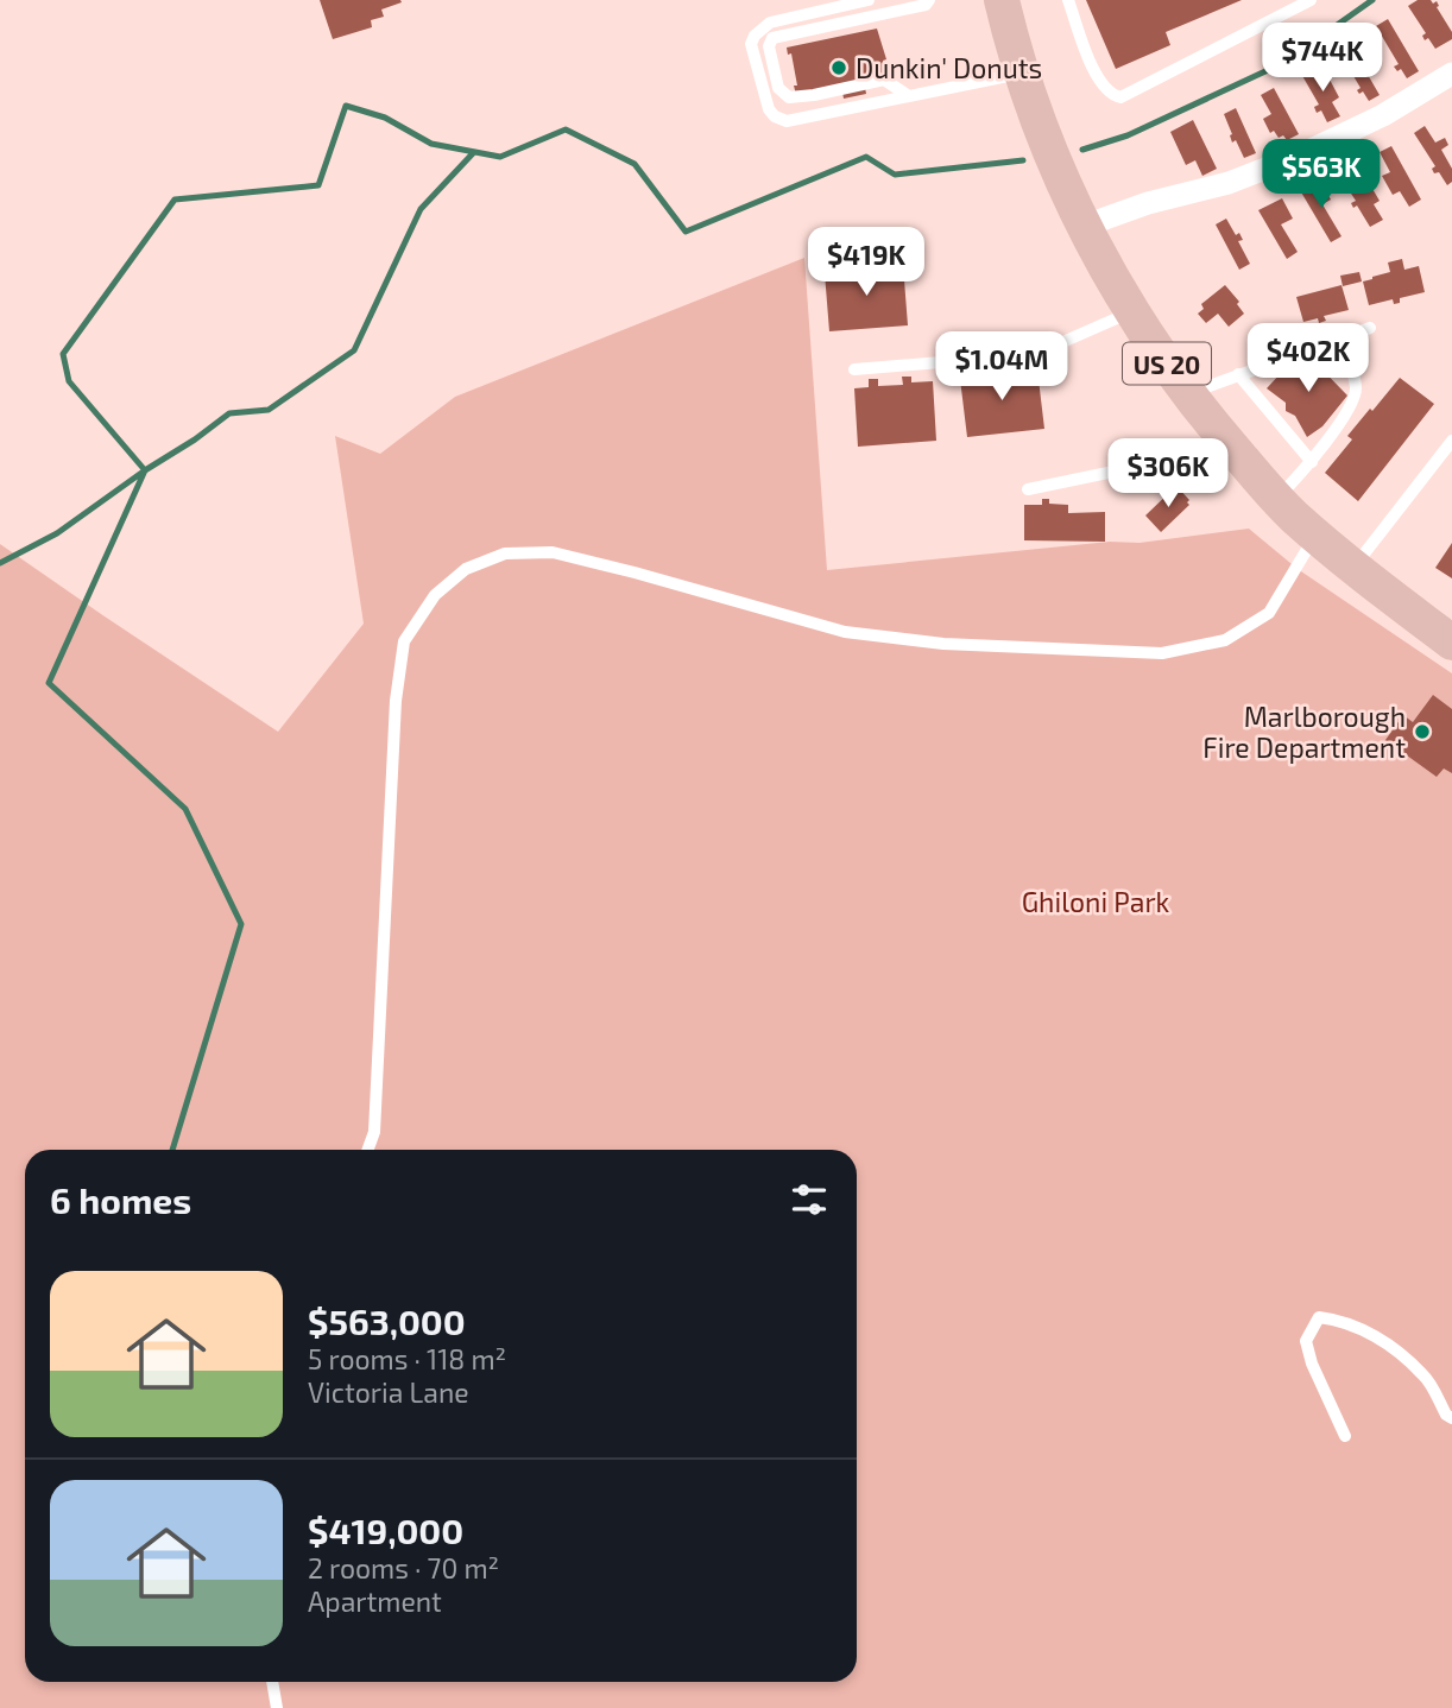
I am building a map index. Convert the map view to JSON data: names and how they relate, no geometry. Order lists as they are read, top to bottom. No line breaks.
{"streets":{"main road":["US 20"]},"parks":["Ghiloni Park"],"places":["Dunkin' Donuts","Marlborough Fire Department"],"page":{"price":["$744K","$563K","$419K","$402K","$1.04M","$306K"],"heading":"6 homes","list":[{"name":"$563,000","note":"5 rooms · 118 m² · Victoria Lane"},{"name":"$419,000","note":"2 rooms · 70 m² · Apartment"}]}}
